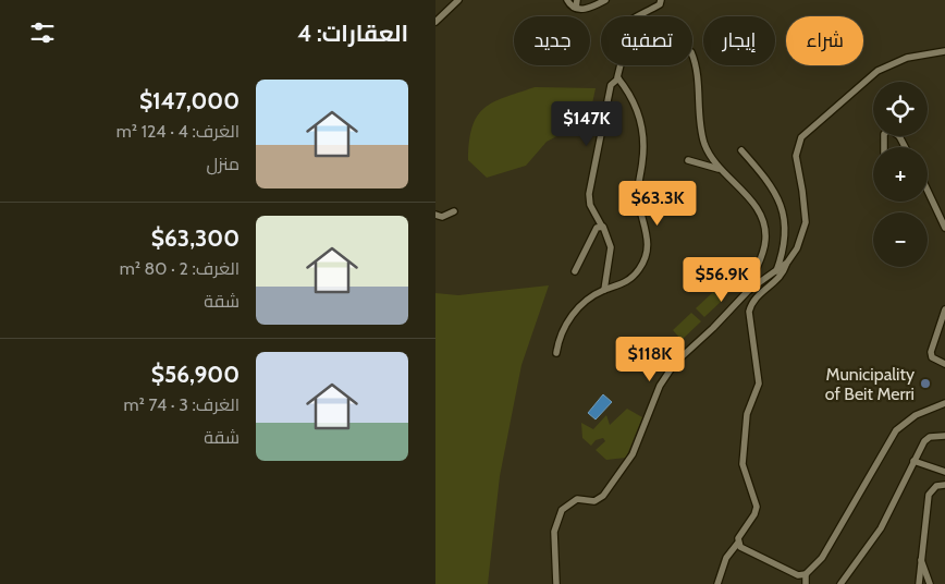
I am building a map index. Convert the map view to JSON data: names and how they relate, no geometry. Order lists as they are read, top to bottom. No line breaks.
{"places":["Municipality of Beit Merri"],"page":{"heading":"العقارات: 4","chip":["شراء","إيجار","تصفية","جديد"],"list":[{"name":"$147,000","note":"الغرف: 4 · 124 m² · منزل"},{"name":"$63,300","note":"الغرف: 2 · 80 m² · شقة"},{"name":"$56,900","note":"الغرف: 3 · 74 m² · شقة"}],"map_buttons":["+","−"],"price":["$147K","$63.3K","$56.9K","$118K"]}}
